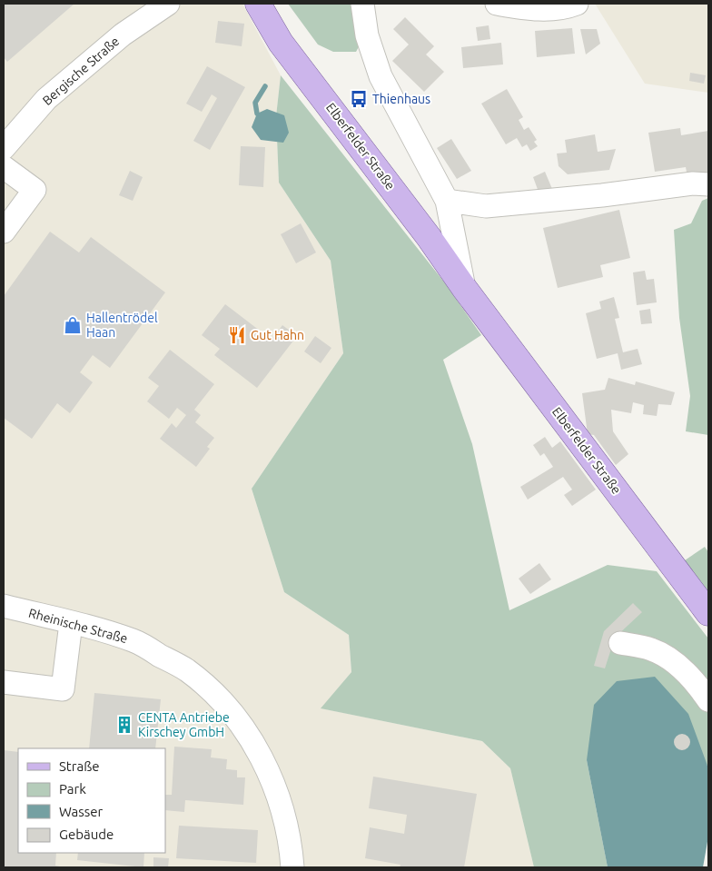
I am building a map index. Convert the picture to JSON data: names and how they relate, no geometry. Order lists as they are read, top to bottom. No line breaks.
{"streets":{"main road":["Elberfelder Straße"],"street":["Bergische Straße","Rheinische Straße"]},"places":{"bus stop":["Thienhaus"],"shop":["Hallentrödel Haan"],"restaurant":["Gut Hahn"],"building":["CENTA Antriebe Kirschey GmbH"]},"legend":["Straße","Park","Wasser","Gebäude"]}
